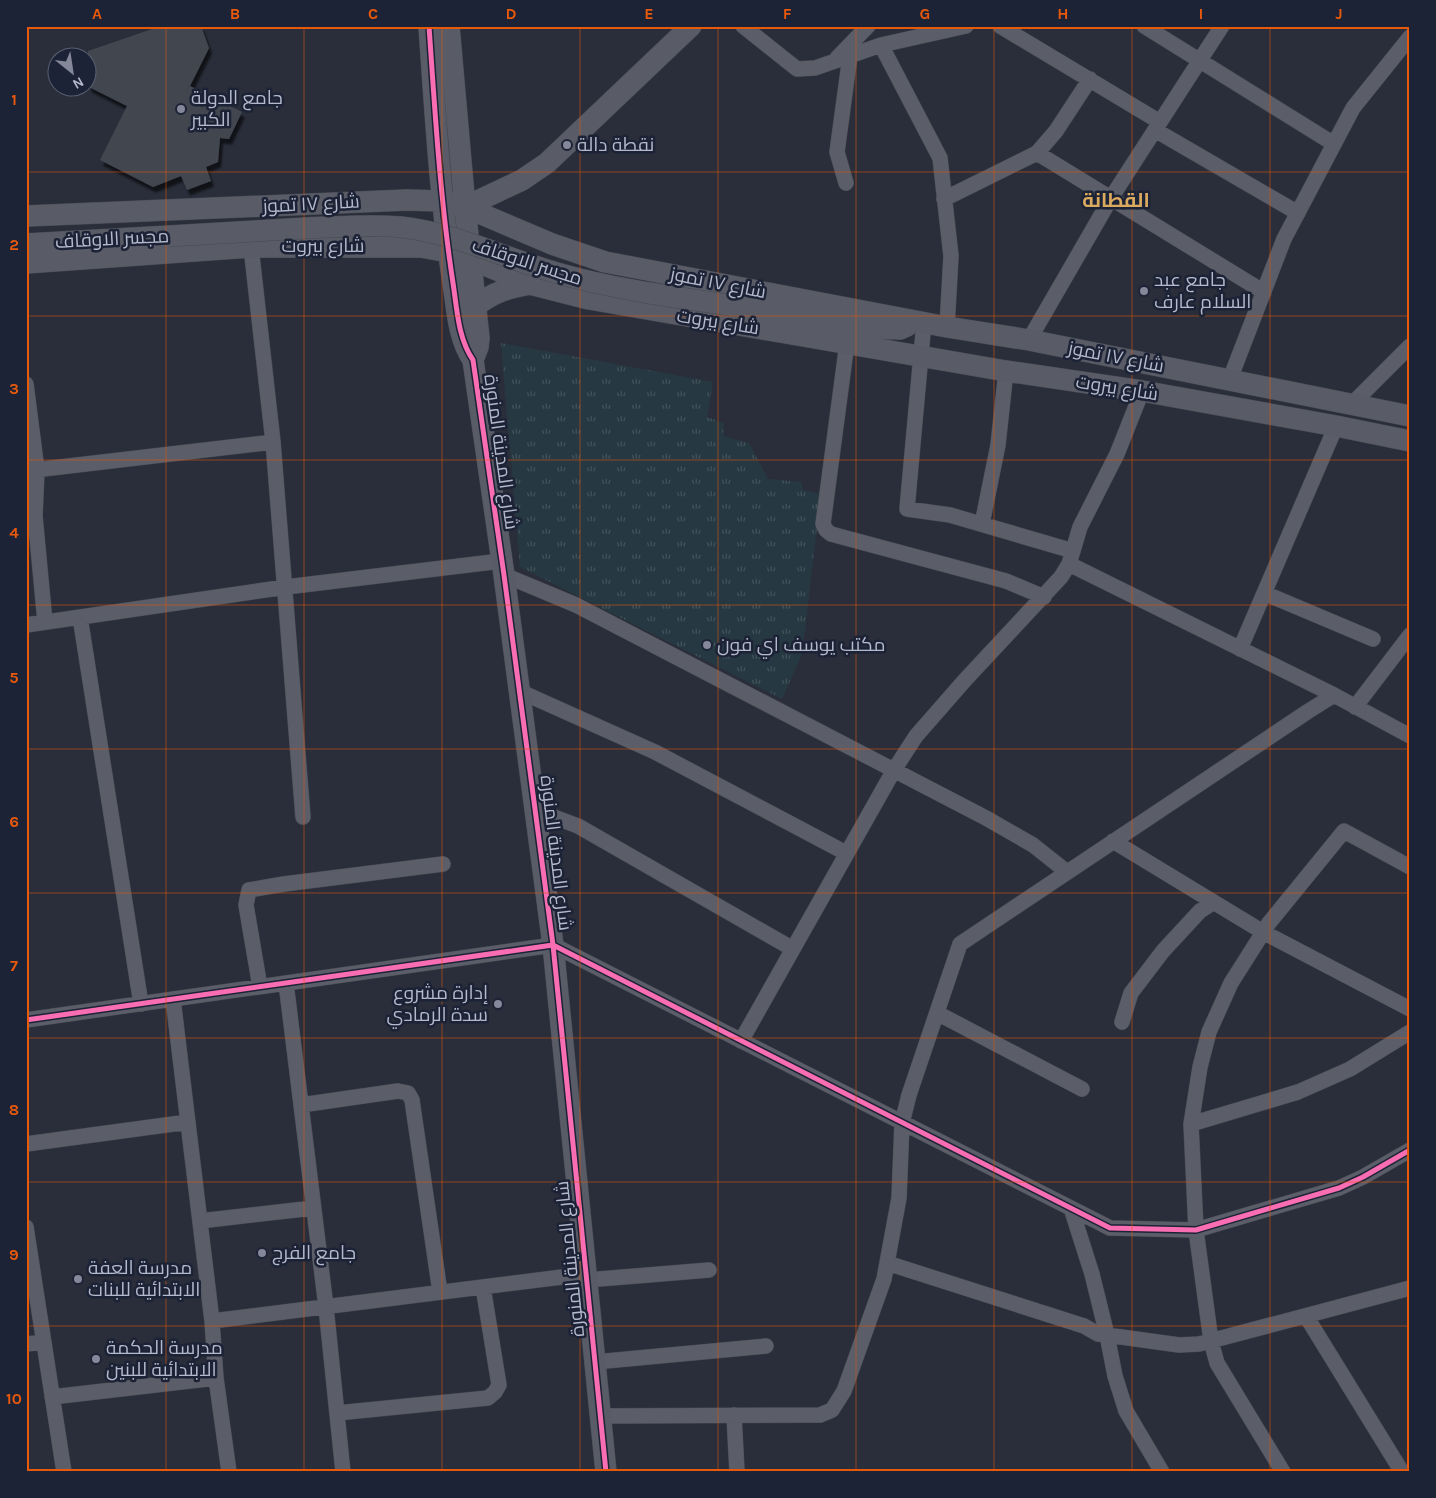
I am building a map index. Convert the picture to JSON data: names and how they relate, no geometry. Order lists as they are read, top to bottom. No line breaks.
{"streets":{"street":["شارع ١٧ تموز","مجسر الاوقاف","شارع بيروت","شارع المدينة المنورة"]},"crossings":[["شارع ١٧ تموز","مجسر الاوقاف"],["مجسر الاوقاف","شارع بيروت"]],"districts":["القطانة"],"places":["جامع الدولة الكبير","نقطة دالة","جامع عبد السلام عارف","مكتب يوسف اي فون","إدارة مشروع سدة الرمادي","جامع الفرج","مدرسة العفة الابتدائية للبنات","مدرسة الحكمة الابتدائية للبنين"],"north":"bottom right","grid":{"columns":["A","B","C","D","E","F","G","H","I","J"],"rows":["1","2","3","4","5","6","7","8","9","10"]}}
